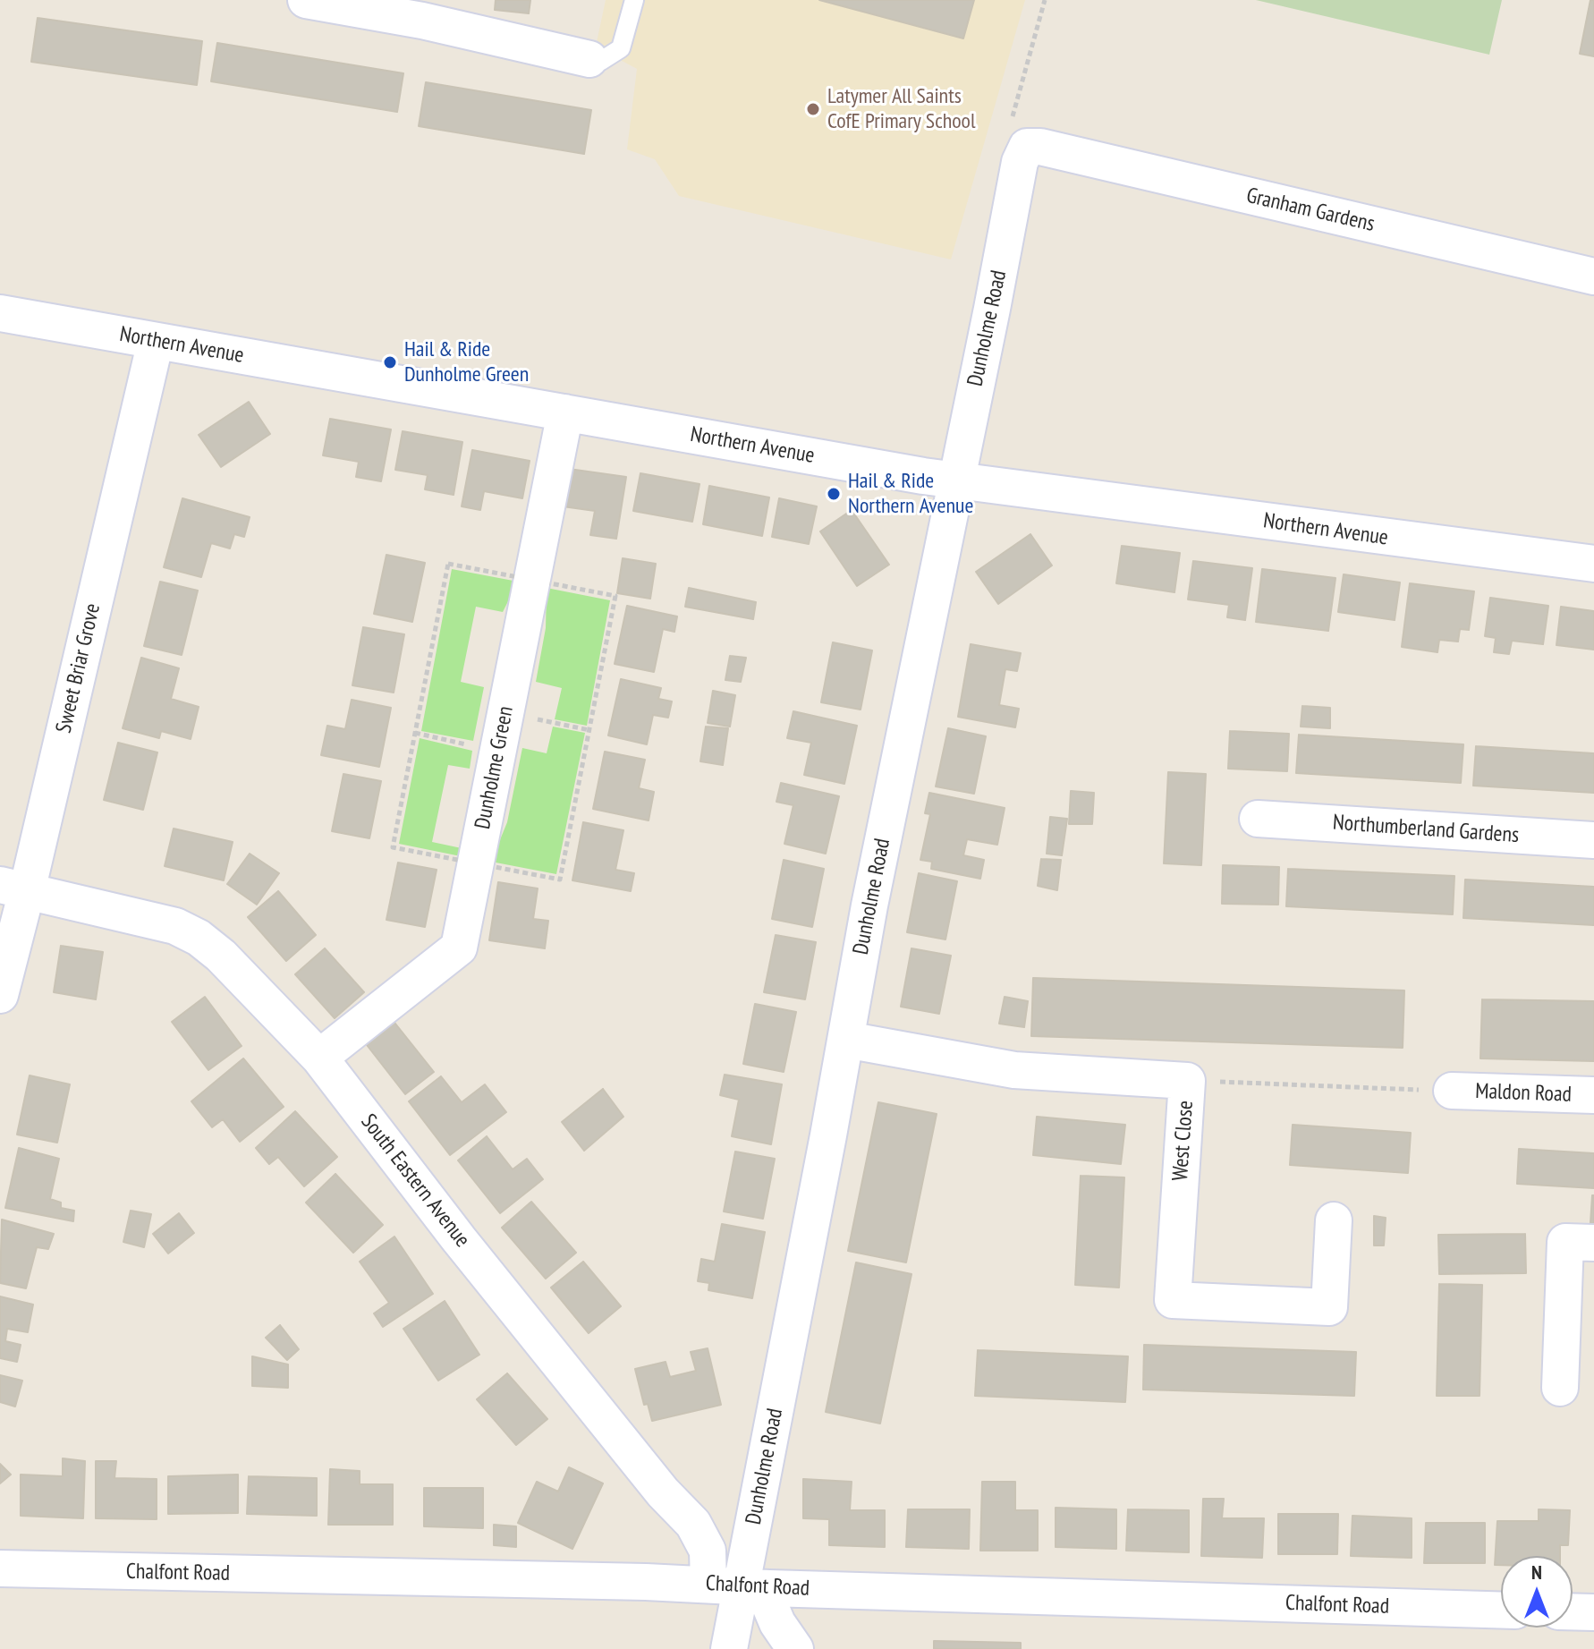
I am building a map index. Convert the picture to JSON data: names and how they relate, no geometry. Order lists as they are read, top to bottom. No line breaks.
{"streets":{"street":["Granham Gardens","Dunholme Road","Northern Avenue","Sweet Briar Grove","Dunholme Green","Northumberland Gardens","Maldon Road","West Close","South Eastern Avenue","Chalfont Road"]},"crossings":[["Granham Gardens","Dunholme Road"],["Dunholme Road","Northern Avenue"],["Dunholme Road","West Close"],["Dunholme Road","South Eastern Avenue"],["Dunholme Road","Chalfont Road"],["Northern Avenue","Sweet Briar Grove"],["Northern Avenue","Dunholme Green"],["Sweet Briar Grove","South Eastern Avenue"],["Dunholme Green","South Eastern Avenue"],["South Eastern Avenue","Chalfont Road"]],"places":["Latymer All Saints CofE Primary School","Hail & Ride Dunholme Green","Hail & Ride Northern Avenue"],"north":"top"}
